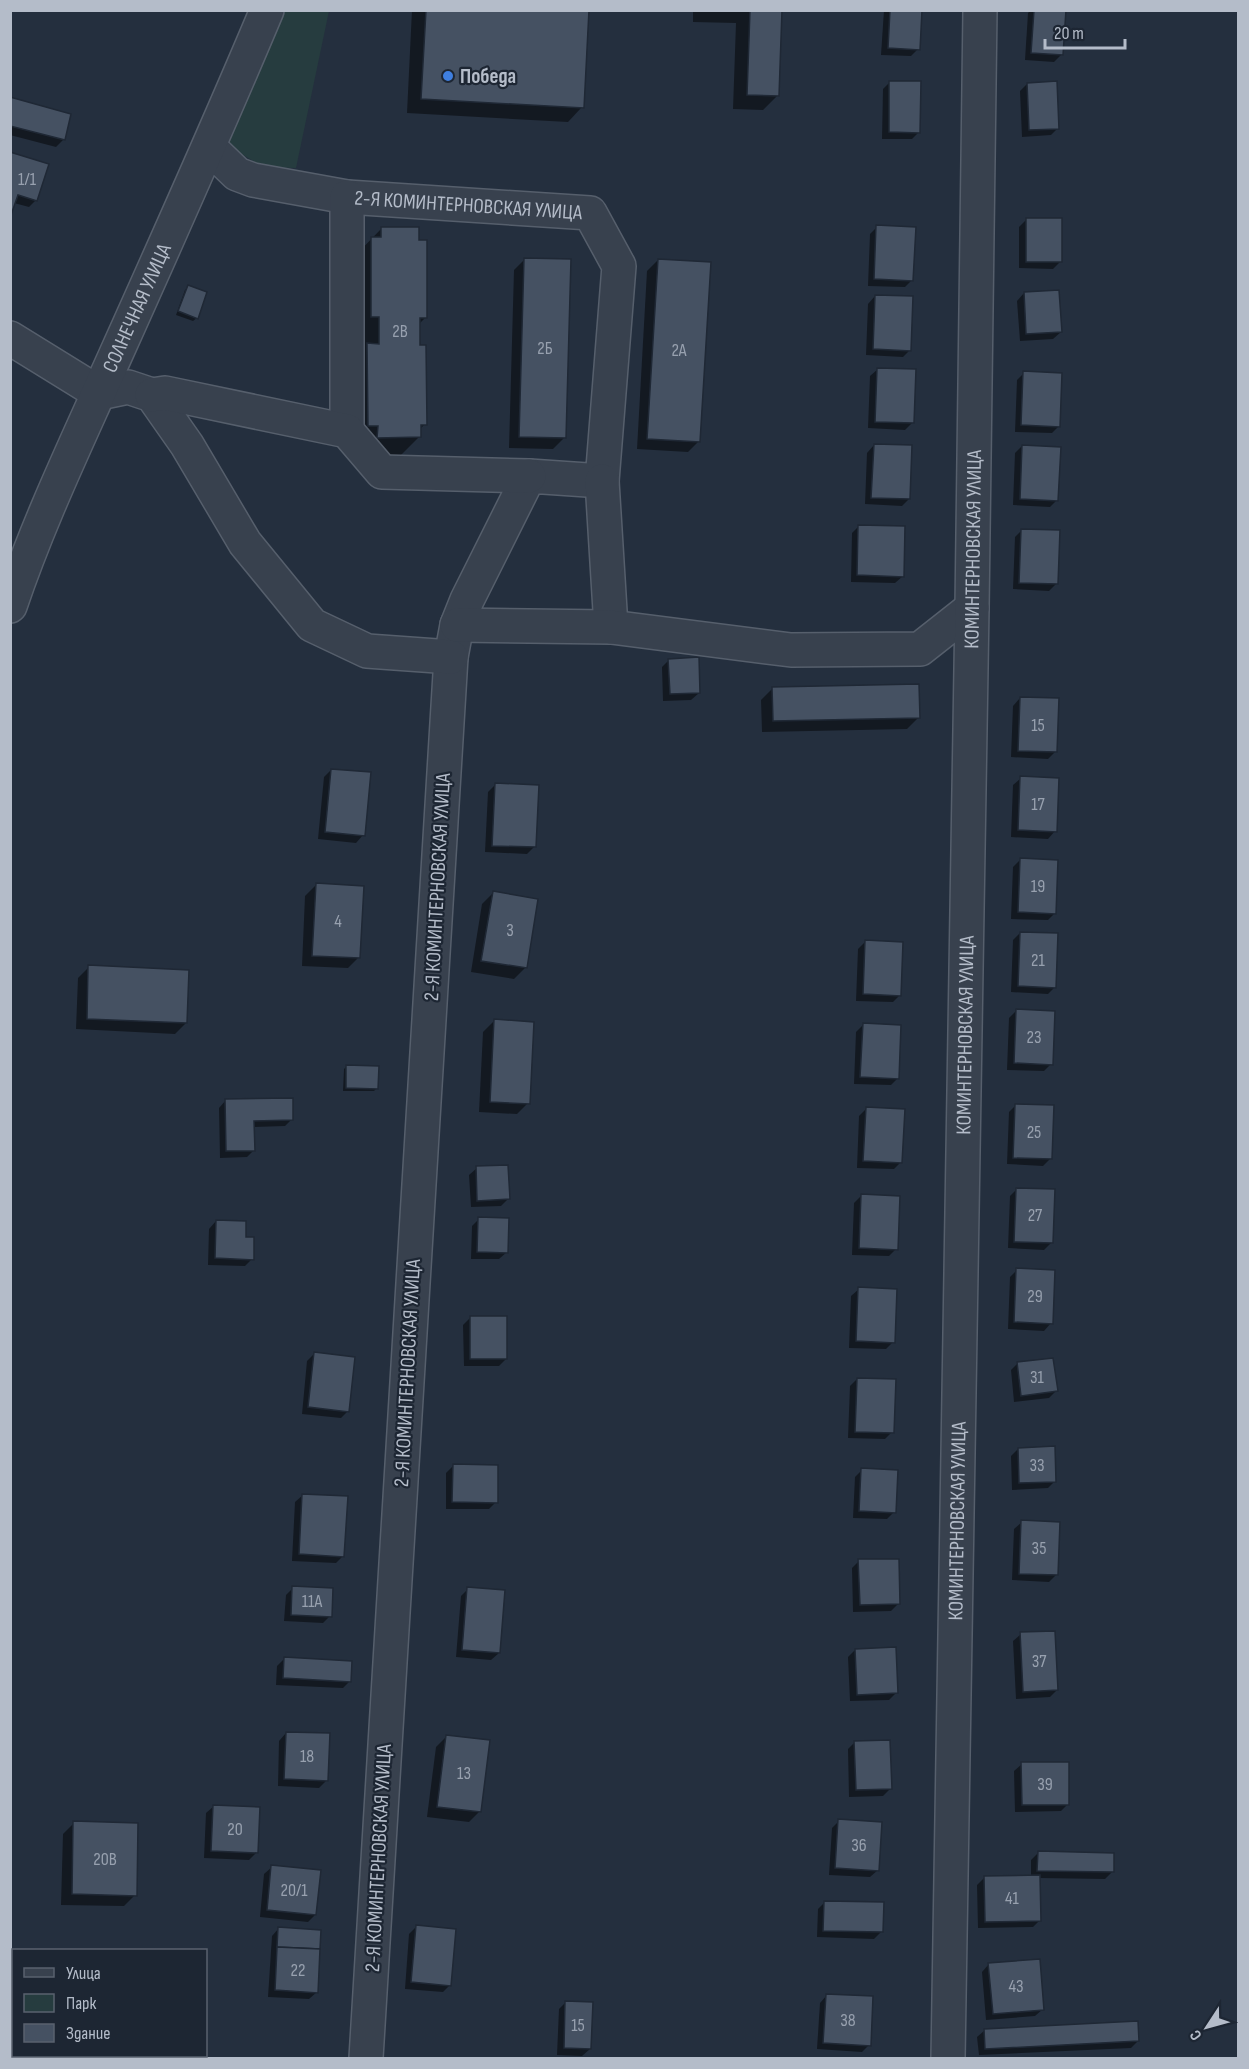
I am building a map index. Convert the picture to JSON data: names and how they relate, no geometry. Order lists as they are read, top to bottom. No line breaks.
{"streets":{"street":["2-Я КОМИНТЕРНОВСКАЯ УЛИЦА","СОЛНЕЧНАЯ УЛИЦА","КОМИНТЕРНОВСКАЯ УЛИЦА"]},"crossings":[["2-Я КОМИНТЕРНОВСКАЯ УЛИЦА","СОЛНЕЧНАЯ УЛИЦА"]],"places":["Победа"],"house_numbers":["1/1","2В","2Б","2А","15","17","19","4","3","21","23","25","27","29","31","33","35","11А","37","18","13","39","20","36","20В","20/1","41","22","43","38","15"],"legend":["Улица","Парк","Здание"],"scale_bar":"20 m","north":"bottom left"}
